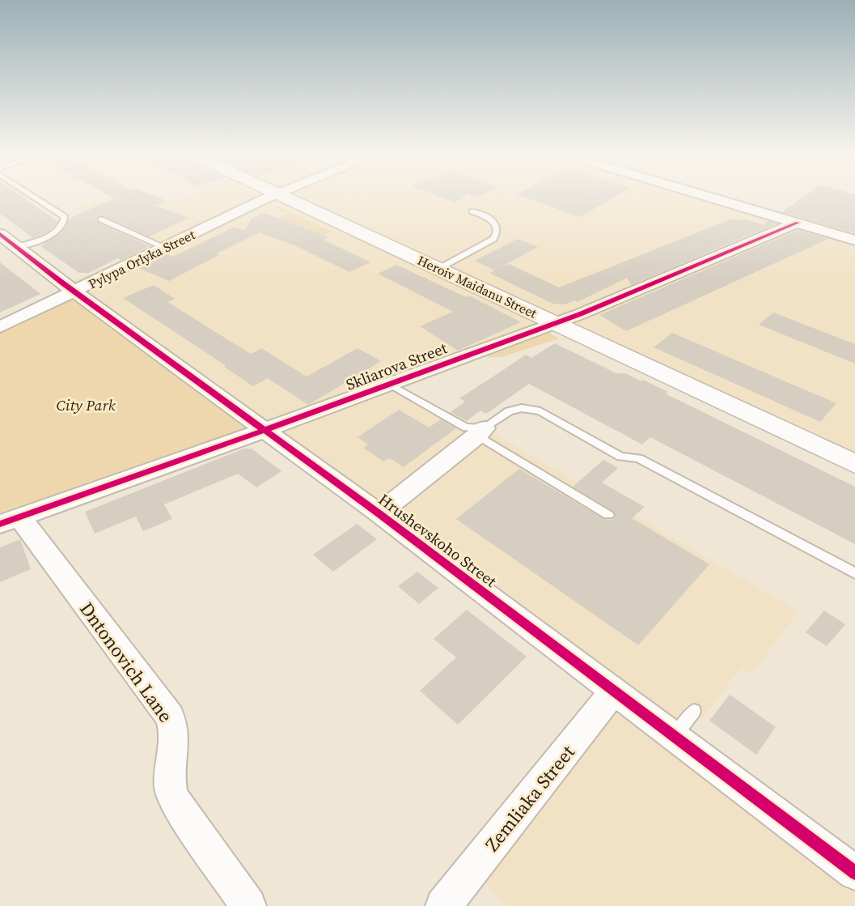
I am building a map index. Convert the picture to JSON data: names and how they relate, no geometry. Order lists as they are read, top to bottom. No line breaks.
{"streets":{"street":["Pylypa Orlyka Street","Heroiv Maidanu Street","Skliarova Street","Hrushevskoho Street","Dntonovich Lane","Zemliaka Street"]},"crossings":[["Pylypa Orlyka Street","Hrushevskoho Street"],["Heroiv Maidanu Street","Skliarova Street"],["Skliarova Street","Hrushevskoho Street"],["Skliarova Street","Dntonovich Lane"],["Hrushevskoho Street","Zemliaka Street"]],"parks":["City Park"]}
